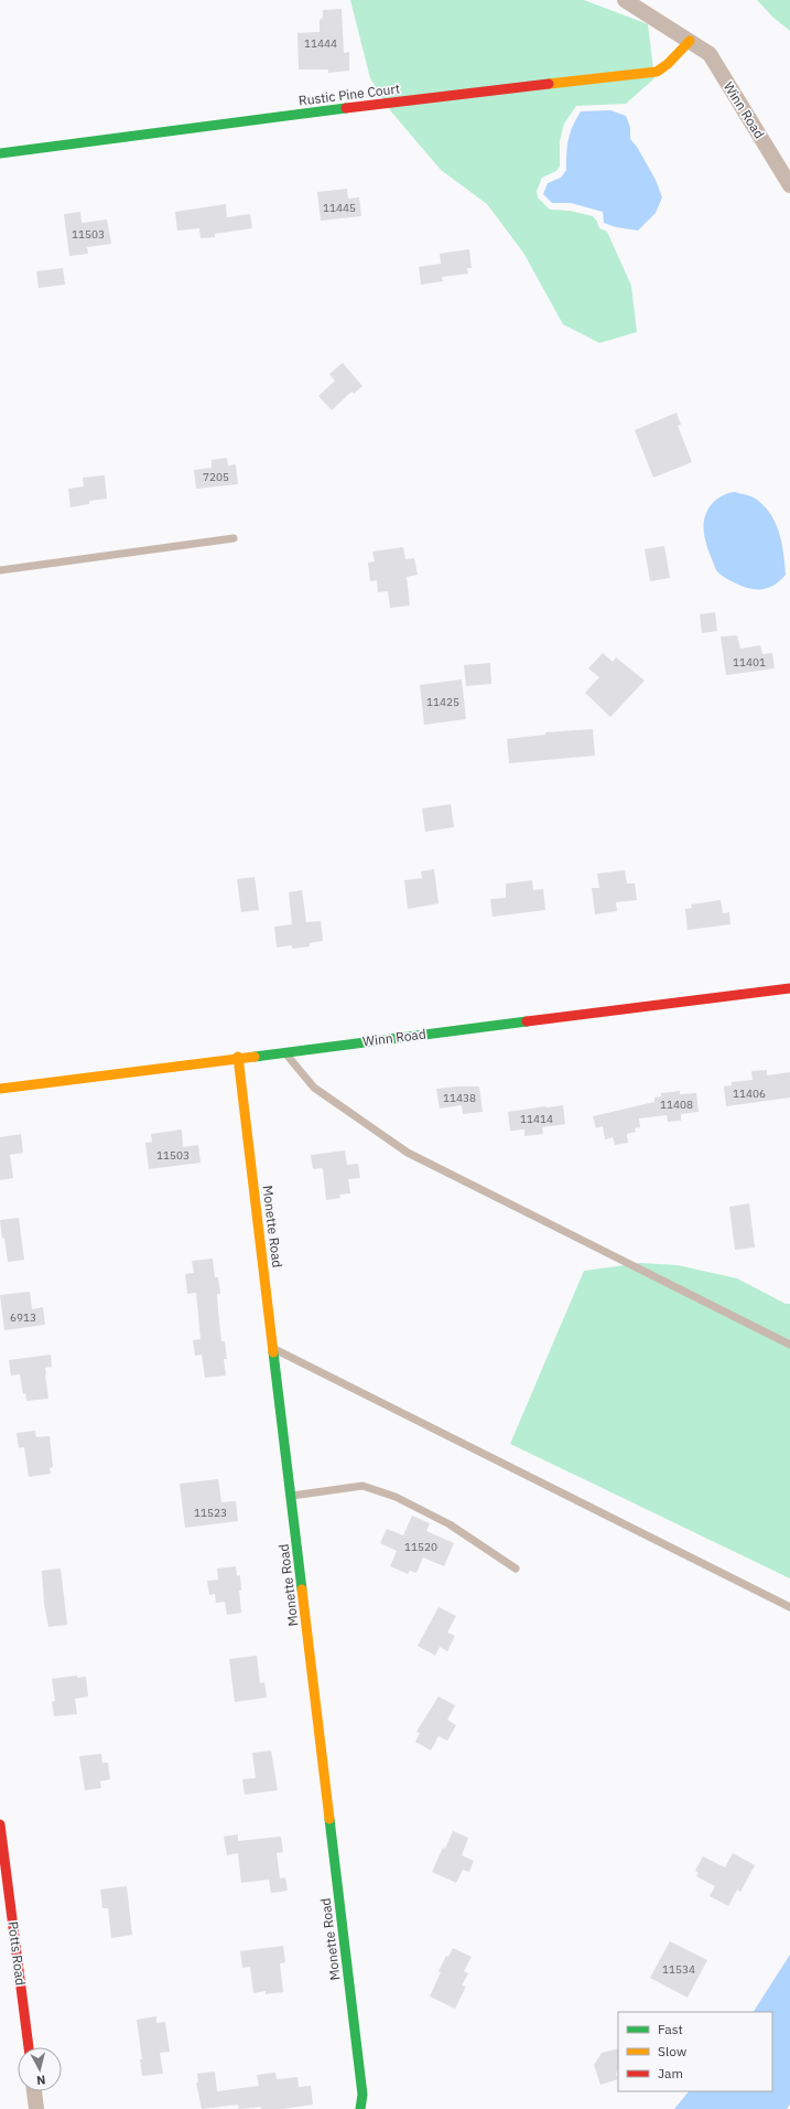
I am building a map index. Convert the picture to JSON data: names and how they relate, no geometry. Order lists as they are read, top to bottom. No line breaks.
{"streets":{"street":["Rustic Pine Court","Winn Road","Monette Road","Potts Road"]},"crossings":[["Rustic Pine Court","Winn Road"],["Winn Road","Monette Road"]],"house_numbers":["11444","11445","11503","7205","11401","11425","11406","11438","11408","11414","11503","6913","11523","11520","11534"],"legend":["Fast","Slow","Jam"],"north":"bottom"}
